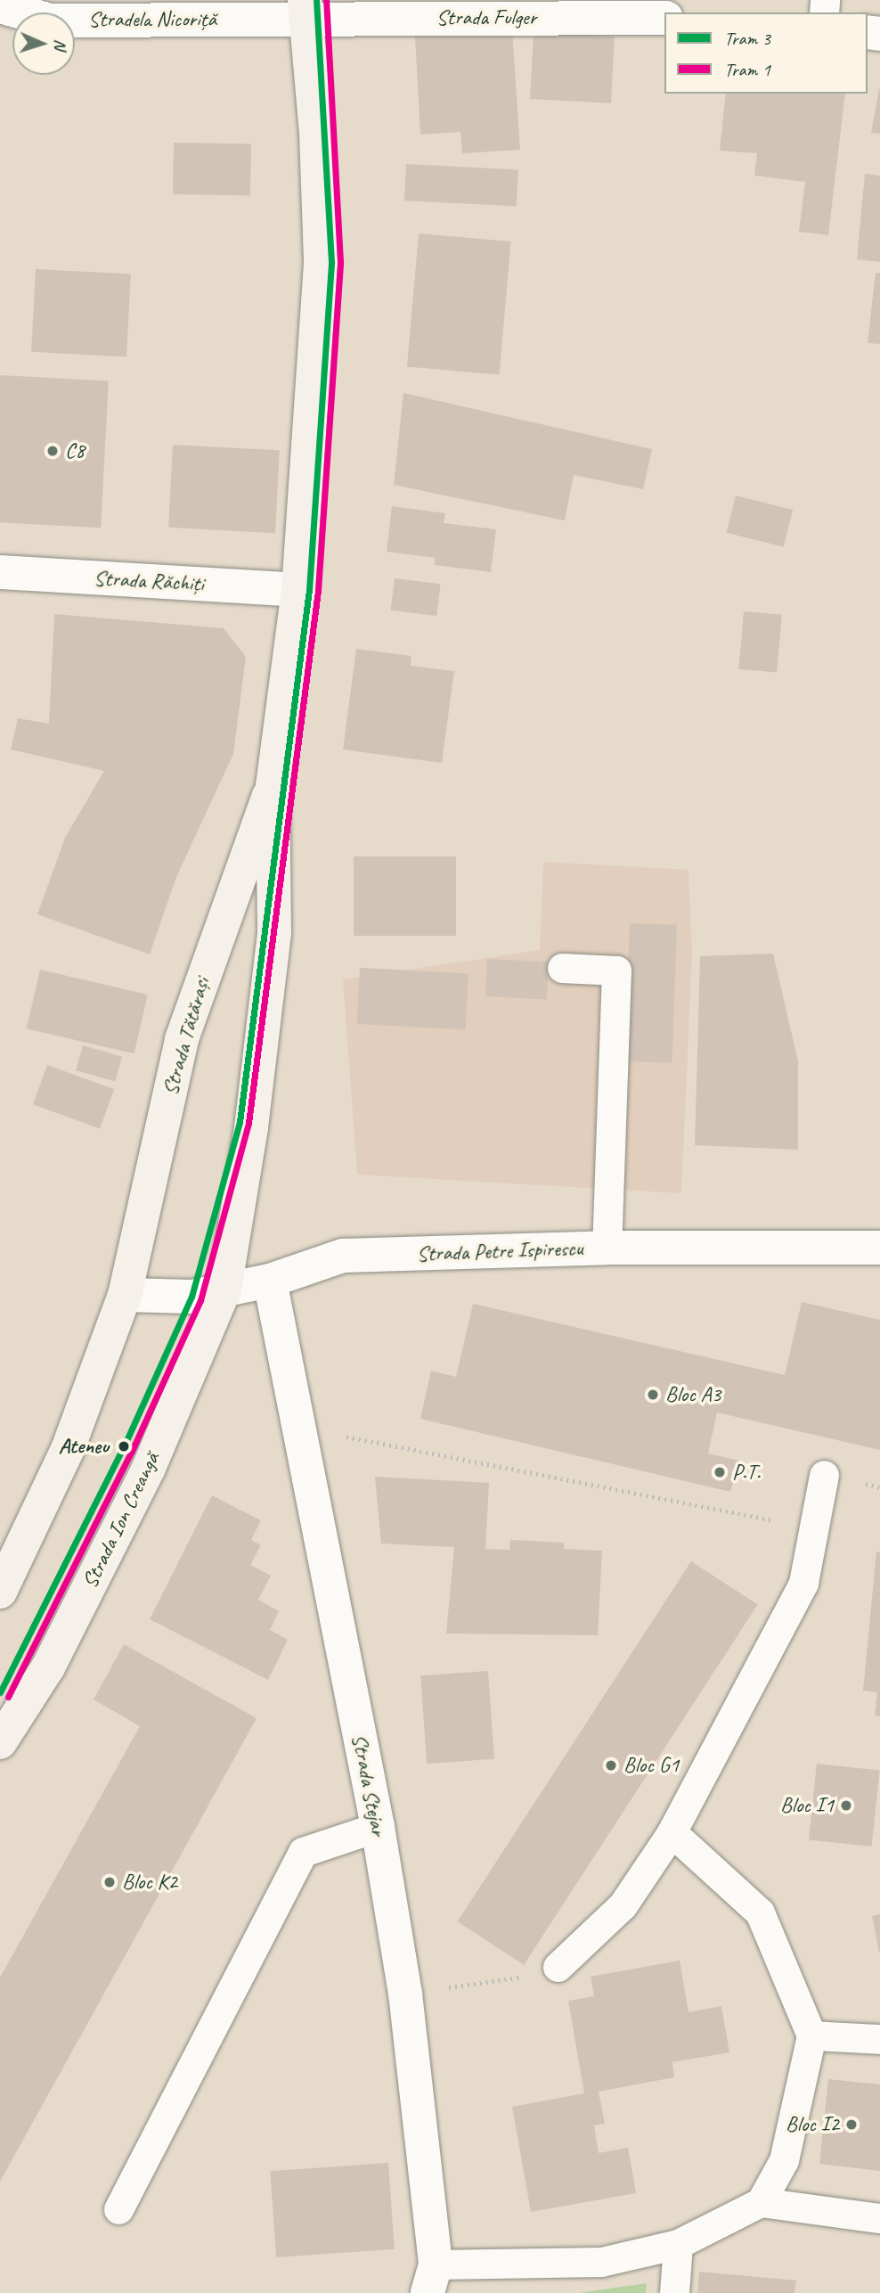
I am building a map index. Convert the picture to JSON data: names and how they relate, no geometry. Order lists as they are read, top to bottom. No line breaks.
{"streets":{"street":["Strada Fulger","Stradela Nicoriță","Strada Răchiți","Strada Tătărași","Strada Petre Ispirescu","Strada Ion Creangă","Strada Stejar"]},"crossings":[["Strada Fulger","Stradela Nicoriță"],["Strada Fulger","Strada Tătărași"],["Stradela Nicoriță","Strada Tătărași"],["Strada Răchiți","Strada Tătărași"],["Strada Tătărași","Strada Petre Ispirescu"],["Strada Tătărași","Strada Ion Creangă"],["Strada Petre Ispirescu","Strada Ion Creangă"],["Strada Petre Ispirescu","Strada Stejar"]],"places":["C8","Bloc A3","Ateneu","P.T.","Bloc G1","Bloc I1","Bloc K2","Bloc I2"],"lines":["tram line 3","tram line 1"],"legend":["Tram 3","Tram 1"],"north":"right"}
